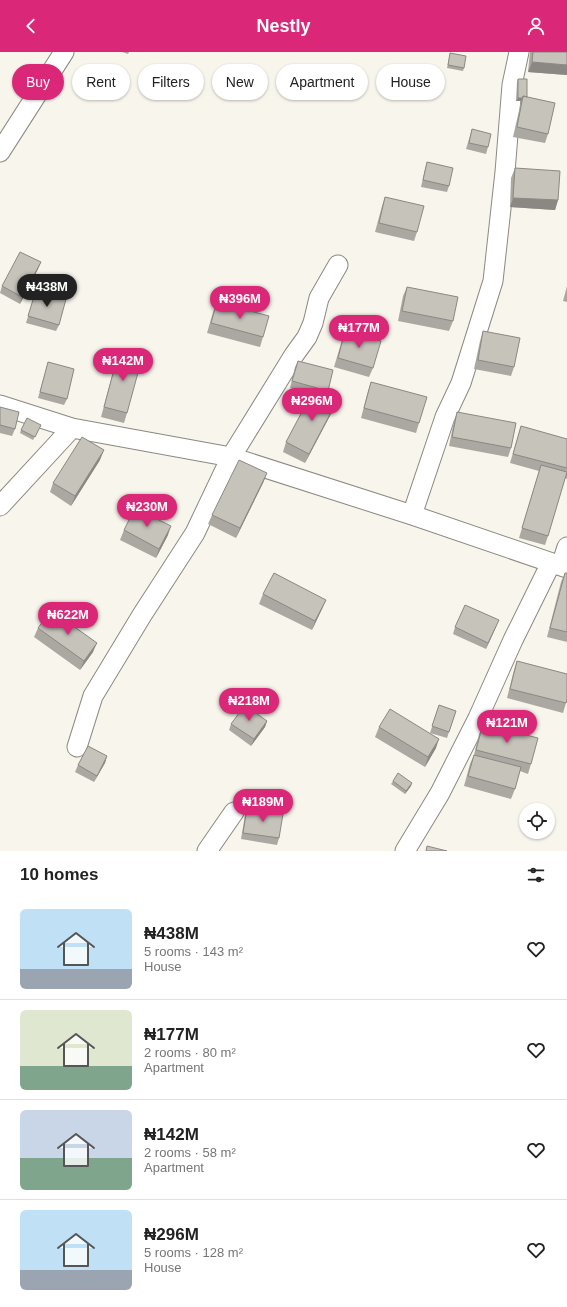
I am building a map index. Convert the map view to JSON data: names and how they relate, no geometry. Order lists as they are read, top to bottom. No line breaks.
{"page":{"header":"Nestly","chip":["Buy","Rent","Filters","New","Apartment","House"],"price":["₦438M","₦396M","₦177M","₦142M","₦296M","₦230M","₦622M","₦218M","₦121M","₦189M"],"heading":"10 homes","list":[{"name":"₦438M","note":"5 rooms · 143 m² · House"},{"name":"₦177M","note":"2 rooms · 80 m² · Apartment"},{"name":"₦142M","note":"2 rooms · 58 m² · Apartment"},{"name":"₦296M","note":"5 rooms · 128 m² · House"}]}}
